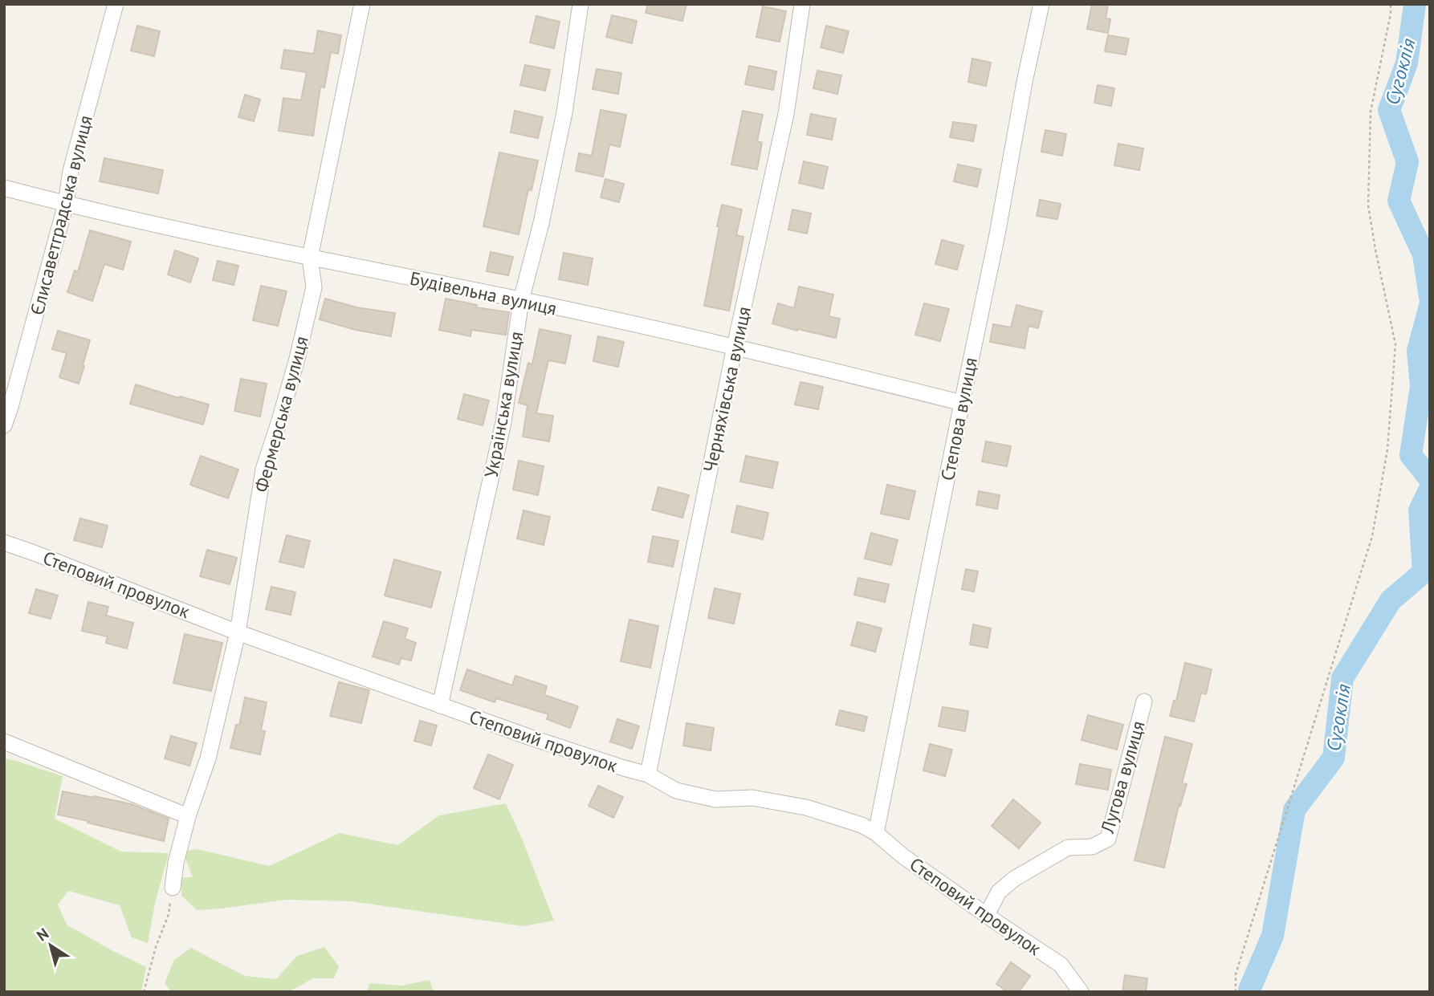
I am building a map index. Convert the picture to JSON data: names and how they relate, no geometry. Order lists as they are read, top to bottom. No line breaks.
{"streets":{"street":["Єлисаветградська вулиця","Будівельна вулиця","Черняхівська вулиця","Українська вулиця","Фермерська вулиця","Степова вулиця","Степовий провулок","Лугова вулиця"]},"crossings":[["Єлисаветградська вулиця","Будівельна вулиця"],["Будівельна вулиця","Черняхівська вулиця"],["Будівельна вулиця","Українська вулиця"],["Будівельна вулиця","Фермерська вулиця"],["Будівельна вулиця","Степова вулиця"],["Черняхівська вулиця","Степовий провулок"],["Українська вулиця","Степовий провулок"],["Фермерська вулиця","Степовий провулок"],["Степова вулиця","Степовий провулок"],["Степовий провулок","Лугова вулиця"]],"water":["Сугоклія"],"north":"top left"}
